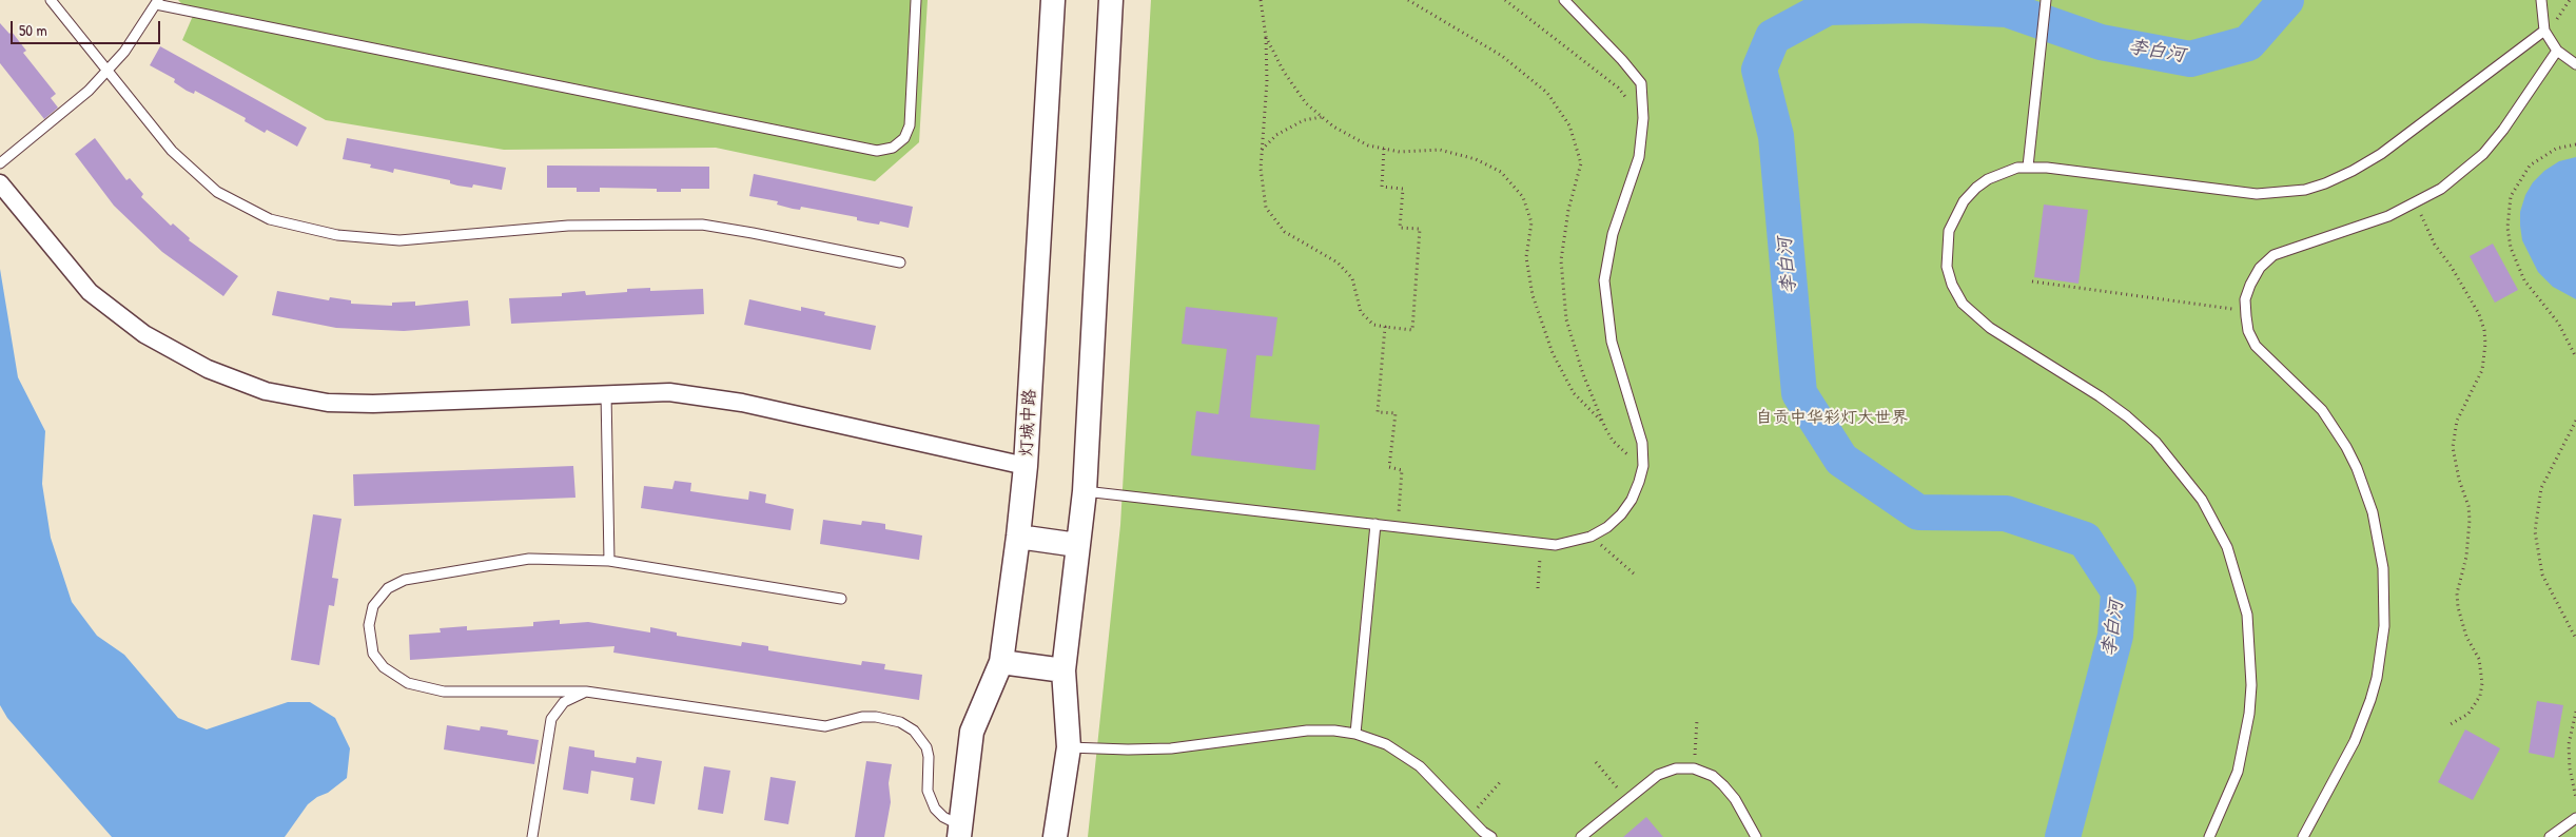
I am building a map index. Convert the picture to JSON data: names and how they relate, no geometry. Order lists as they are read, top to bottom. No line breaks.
{"streets":{"main road":["灯城中路"]},"water":["李白河"],"parks":["自贡中华彩灯大世界"],"scale_bar":"50 m"}
